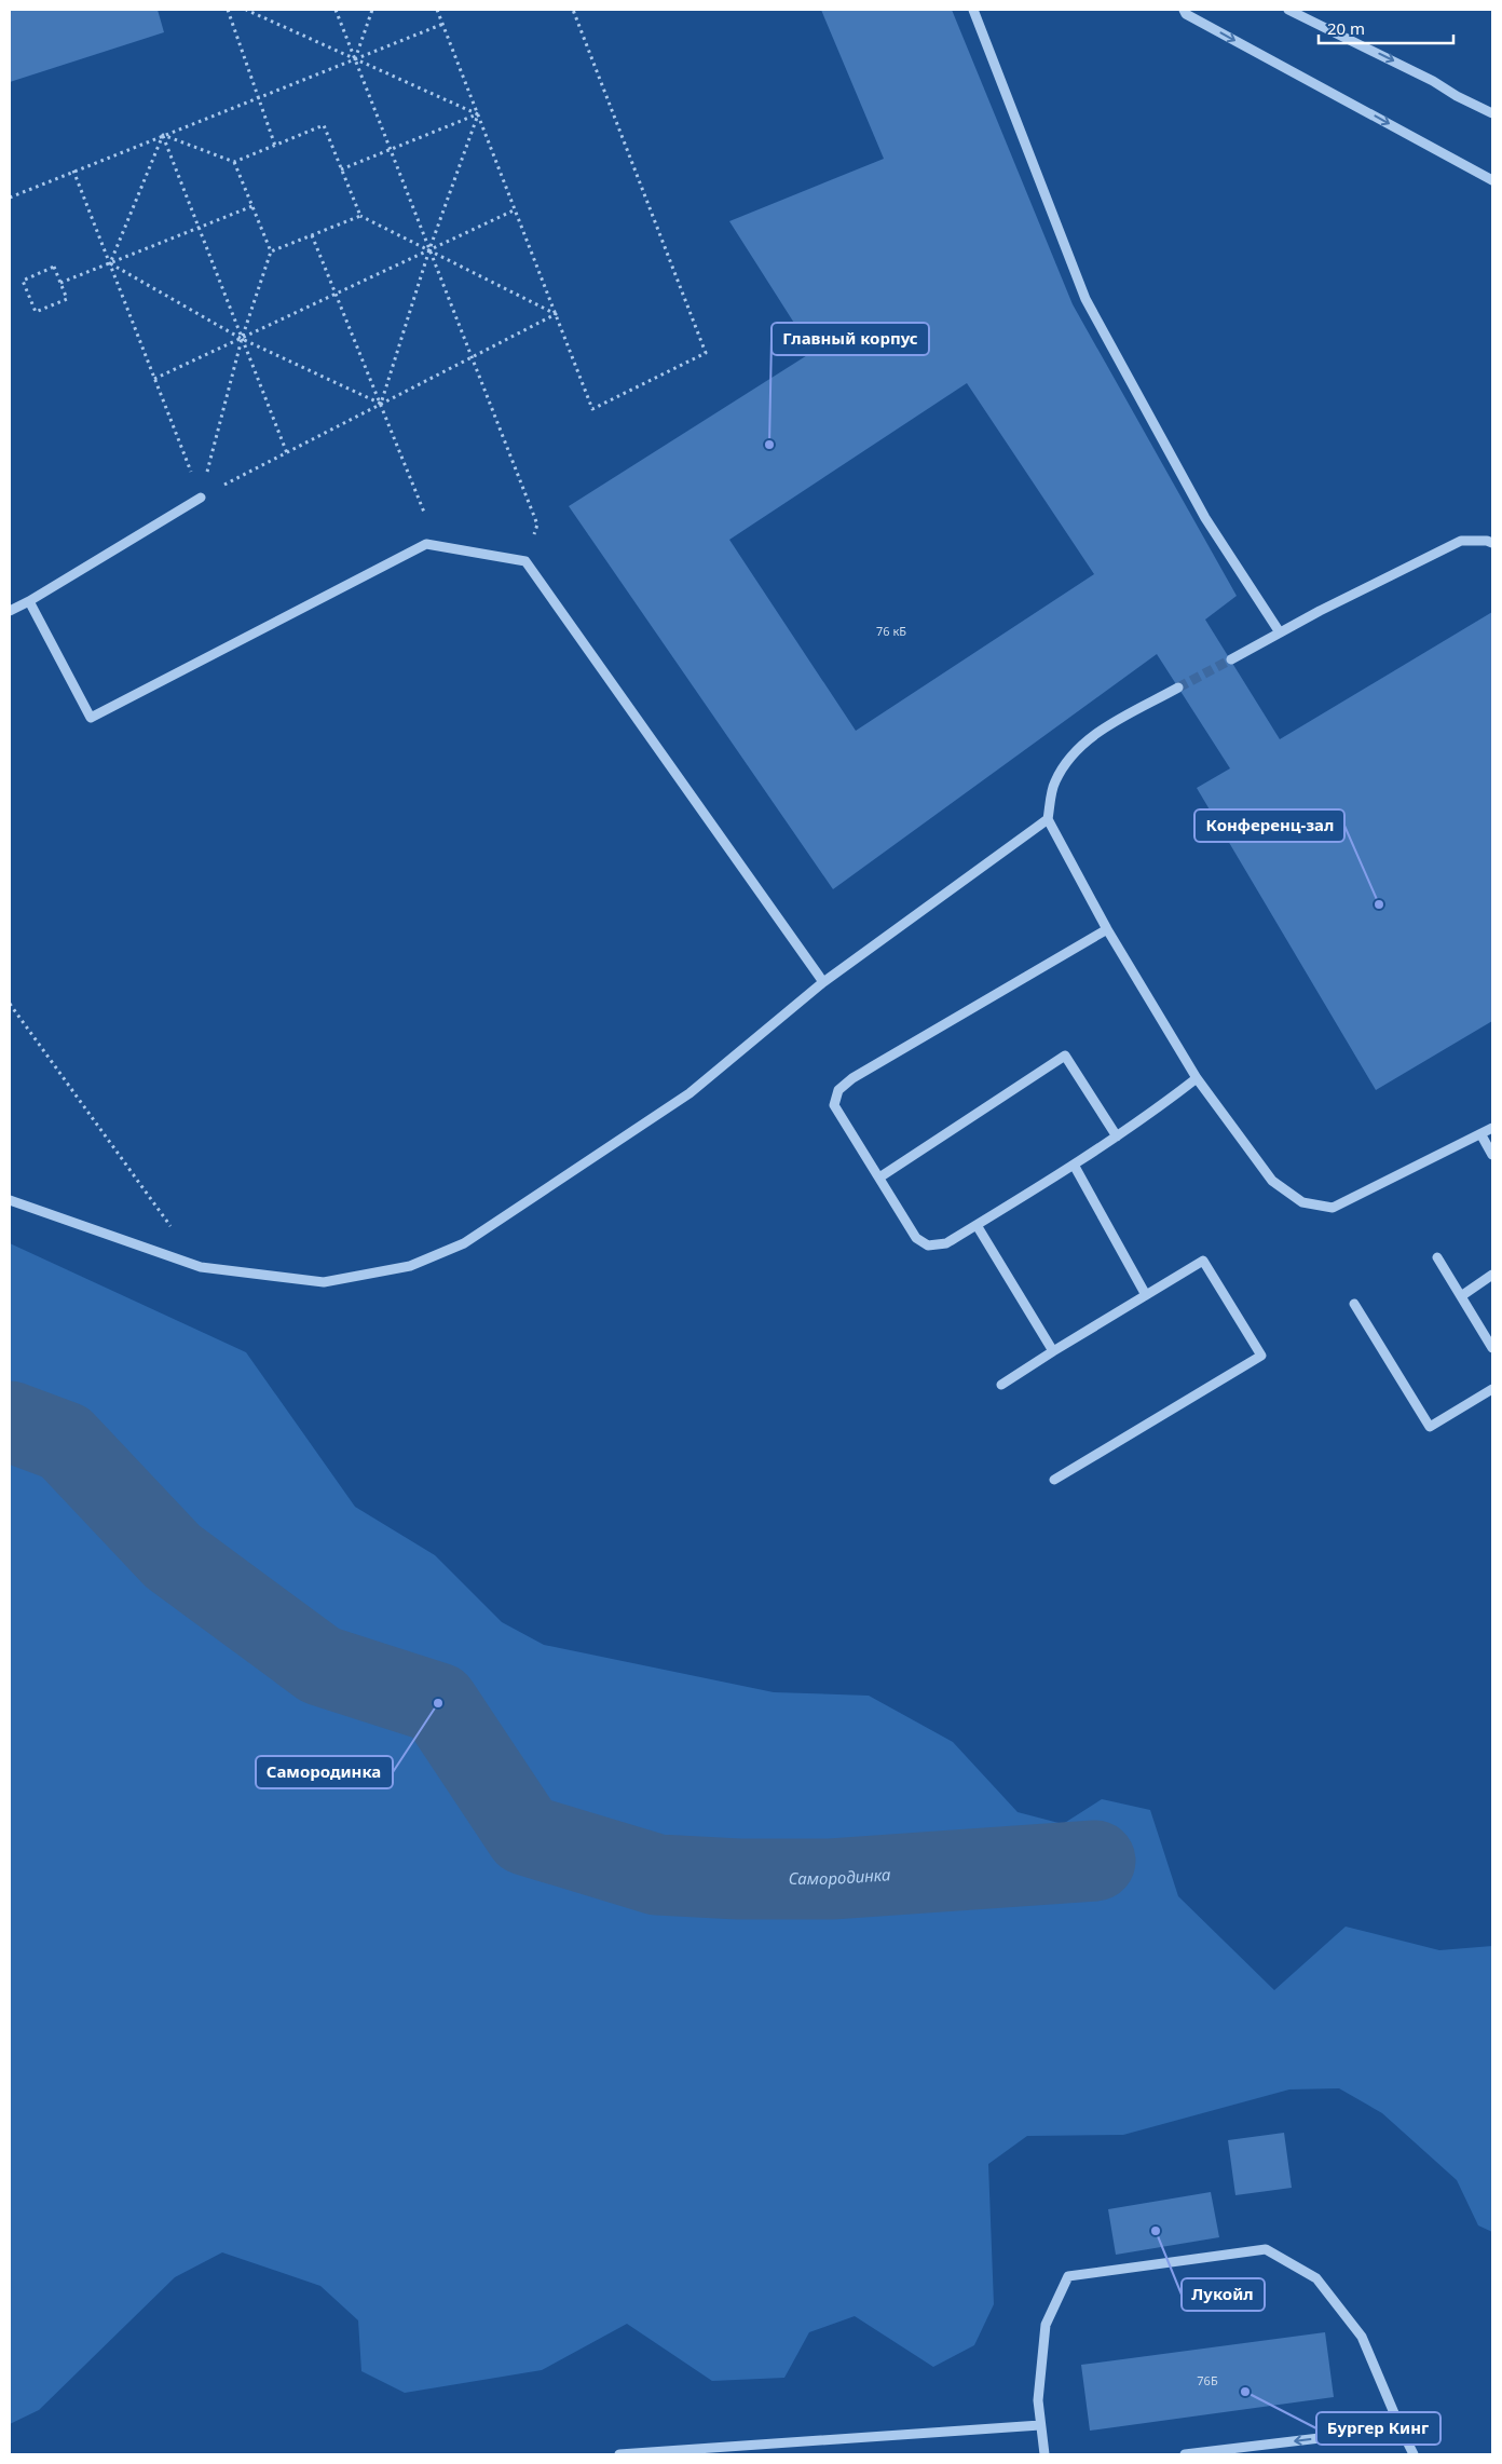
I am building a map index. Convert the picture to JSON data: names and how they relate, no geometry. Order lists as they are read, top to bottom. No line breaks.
{"water":["Самородинка"],"places":["Главный корпус","Конференц-зал","Самородинка","Лукойл","Бургер Кинг"],"house_numbers":["76 кБ","76Б"],"scale_bar":"20 m"}
